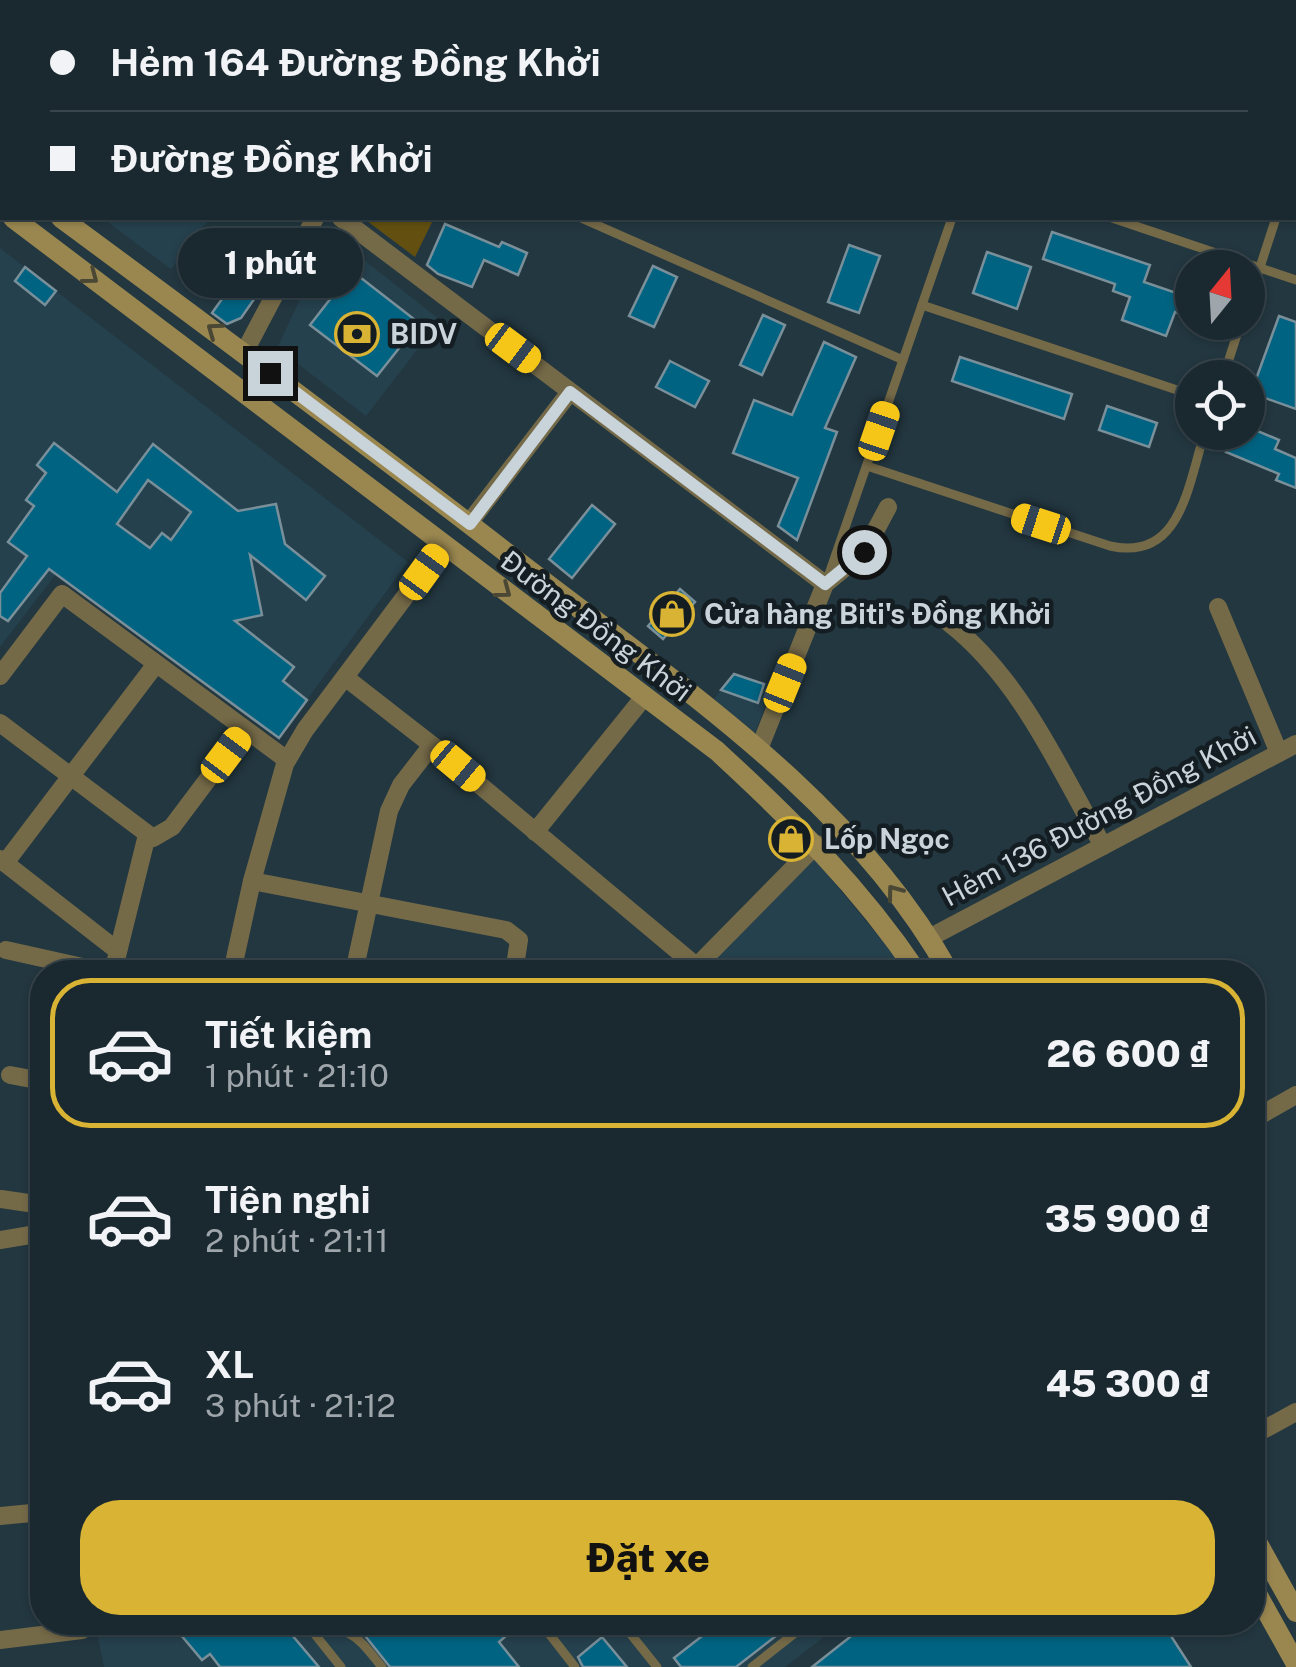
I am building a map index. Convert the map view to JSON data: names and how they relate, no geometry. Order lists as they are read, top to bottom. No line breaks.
{"streets":{"main road":["Đường Đồng Khởi"],"street":["Hẻm 136 Đường Đồng Khởi"]},"crossings":[["Đường Đồng Khởi","Hẻm 136 Đường Đồng Khởi"]],"places":{"bank":["BIDV"],"shop":["Cửa hàng Biti's Đồng Khởi","Lốp Ngọc"]},"north":"top","page":{"banner":["Hẻm 164 Đường Đồng Khởi","Đường Đồng Khởi"],"bubble":"1 phút","list":[{"name":"Tiết kiệm","note":"1 phút · 21:10","value":"26 600 ₫"},{"name":"Tiện nghi","note":"2 phút · 21:11","value":"35 900 ₫"},{"name":"XL","note":"3 phút · 21:12","value":"45 300 ₫"}],"buttons":"Đặt xe"}}
